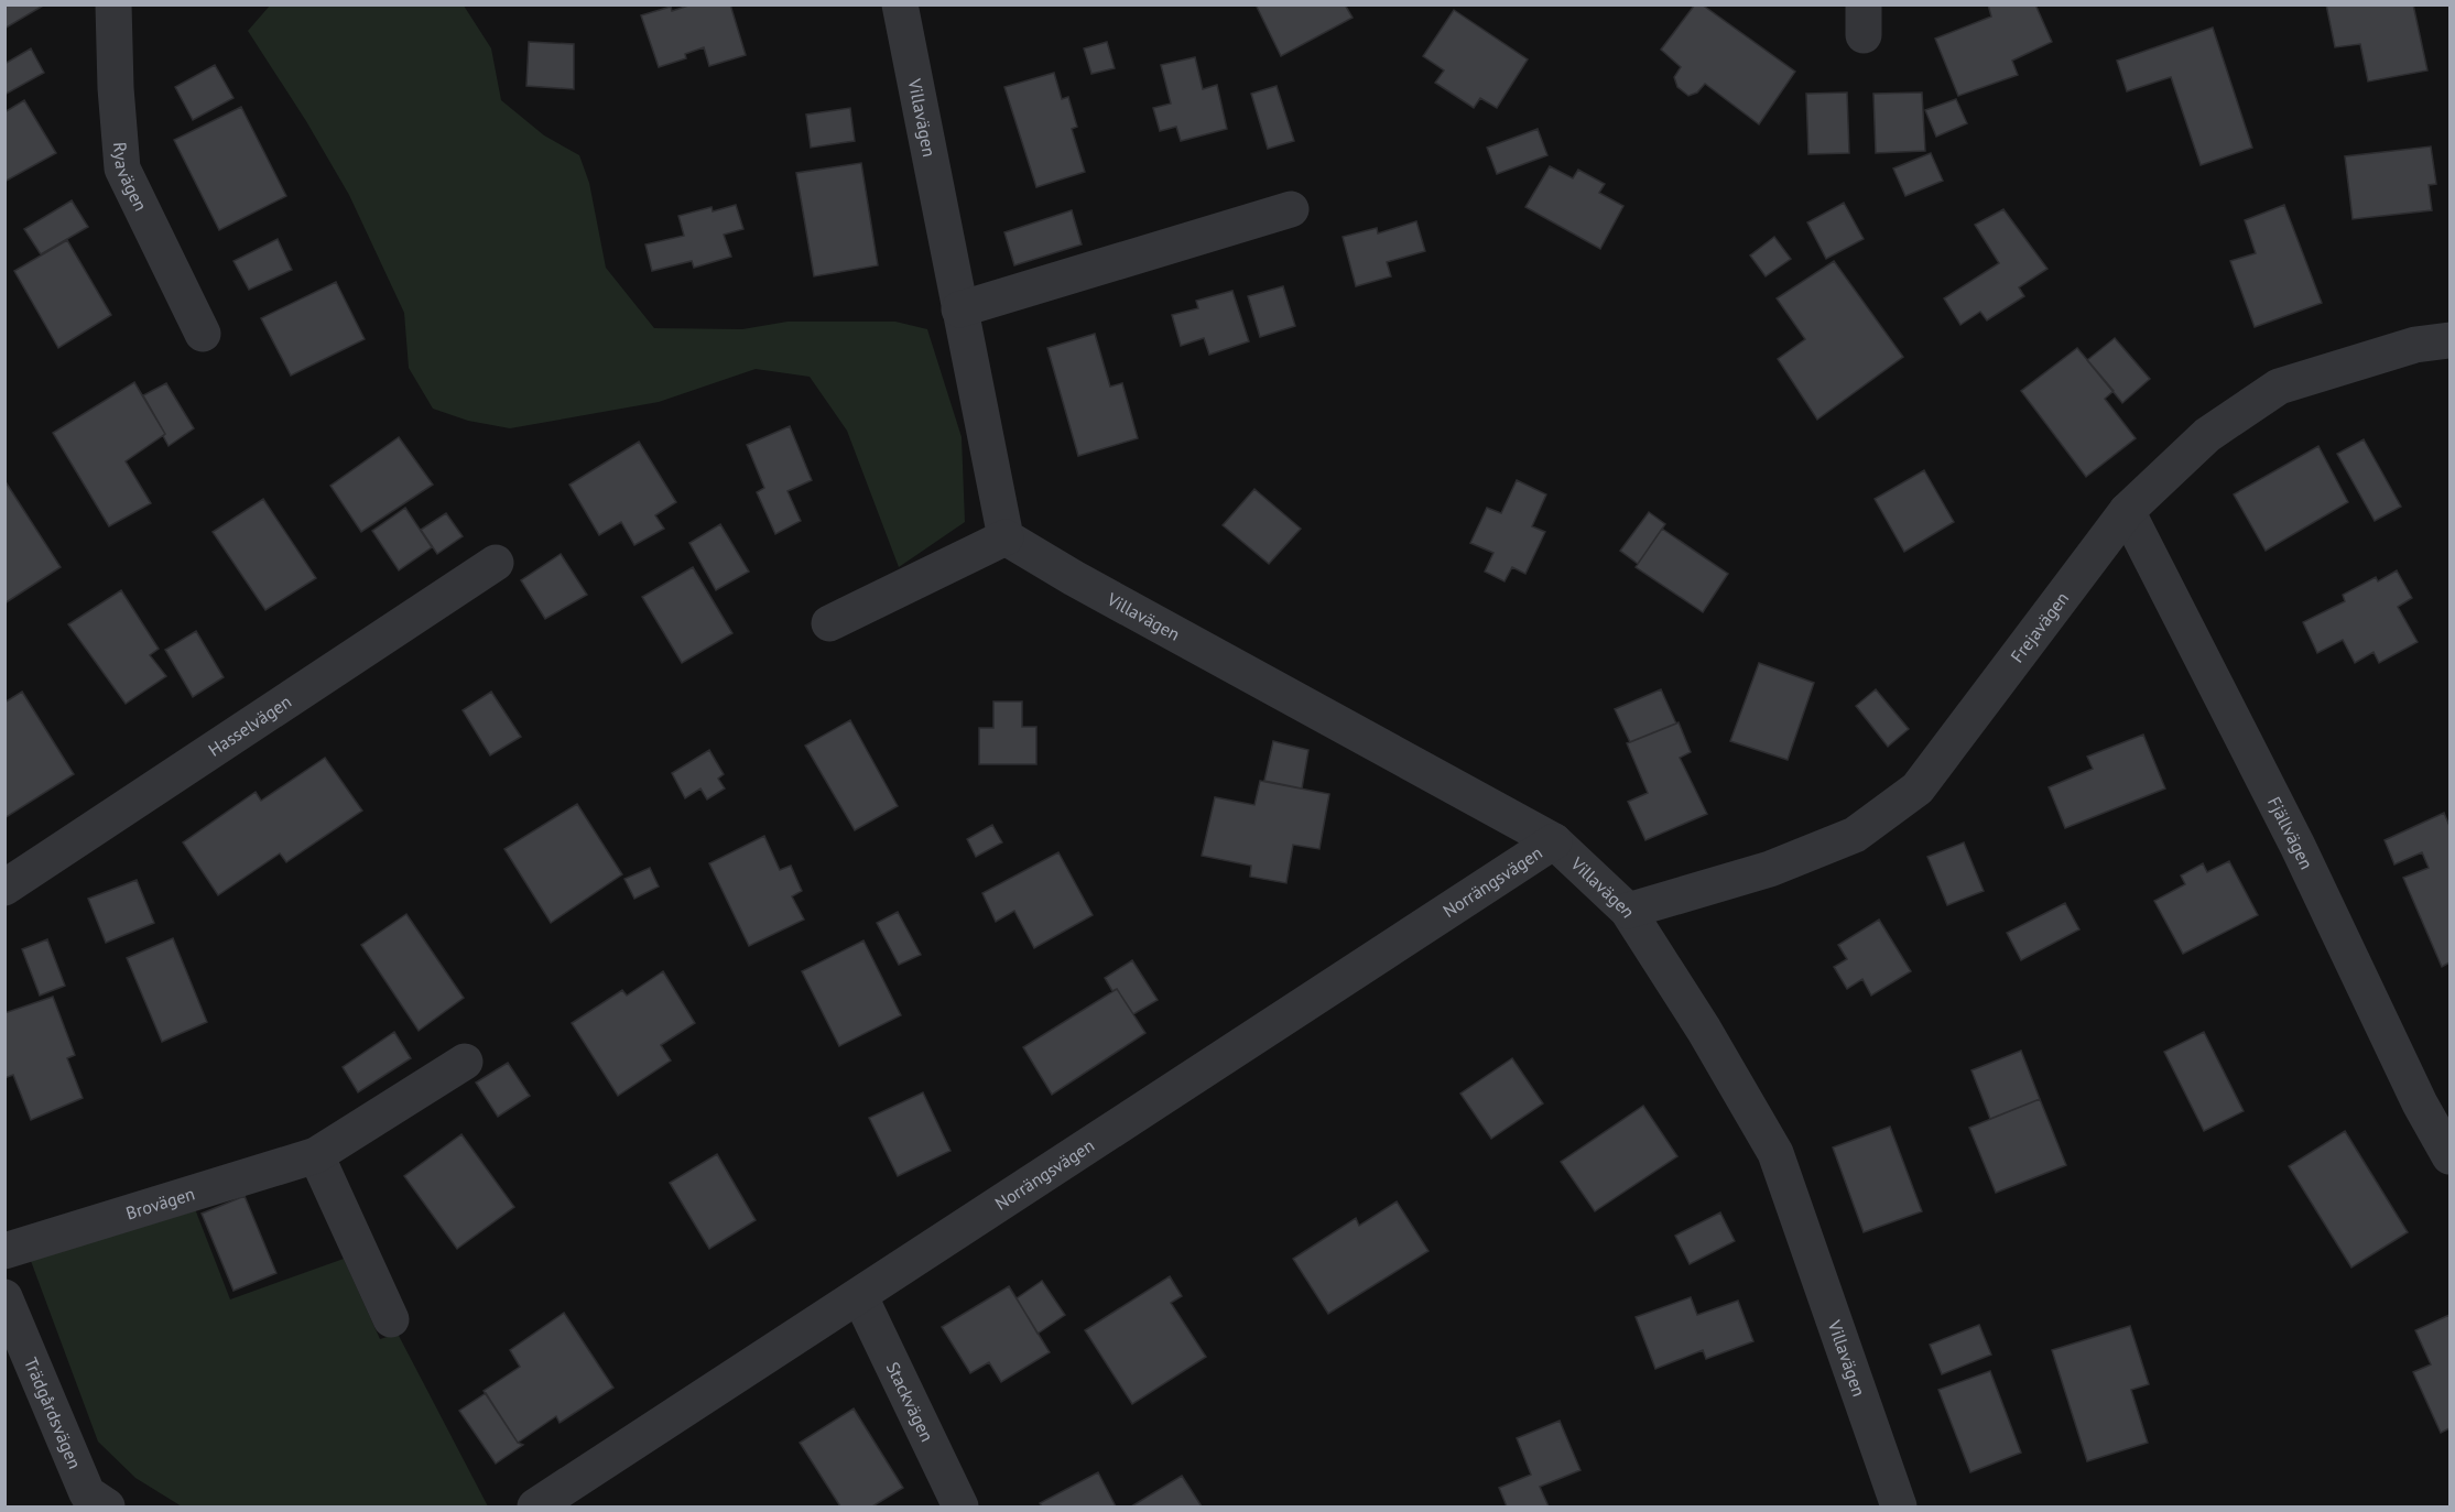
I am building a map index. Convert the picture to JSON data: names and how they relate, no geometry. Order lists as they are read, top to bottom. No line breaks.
{"streets":{"street":["Villavägen","Ryavägen","Frejavägen","Hasselvägen","Fjällvägen","Norrängsvägen","Brovägen","Stackvägen","Trädgårdsvägen"]},"crossings":[["Villavägen","Frejavägen"],["Villavägen","Norrängsvägen"],["Frejavägen","Fjällvägen"],["Norrängsvägen","Stackvägen"]]}
